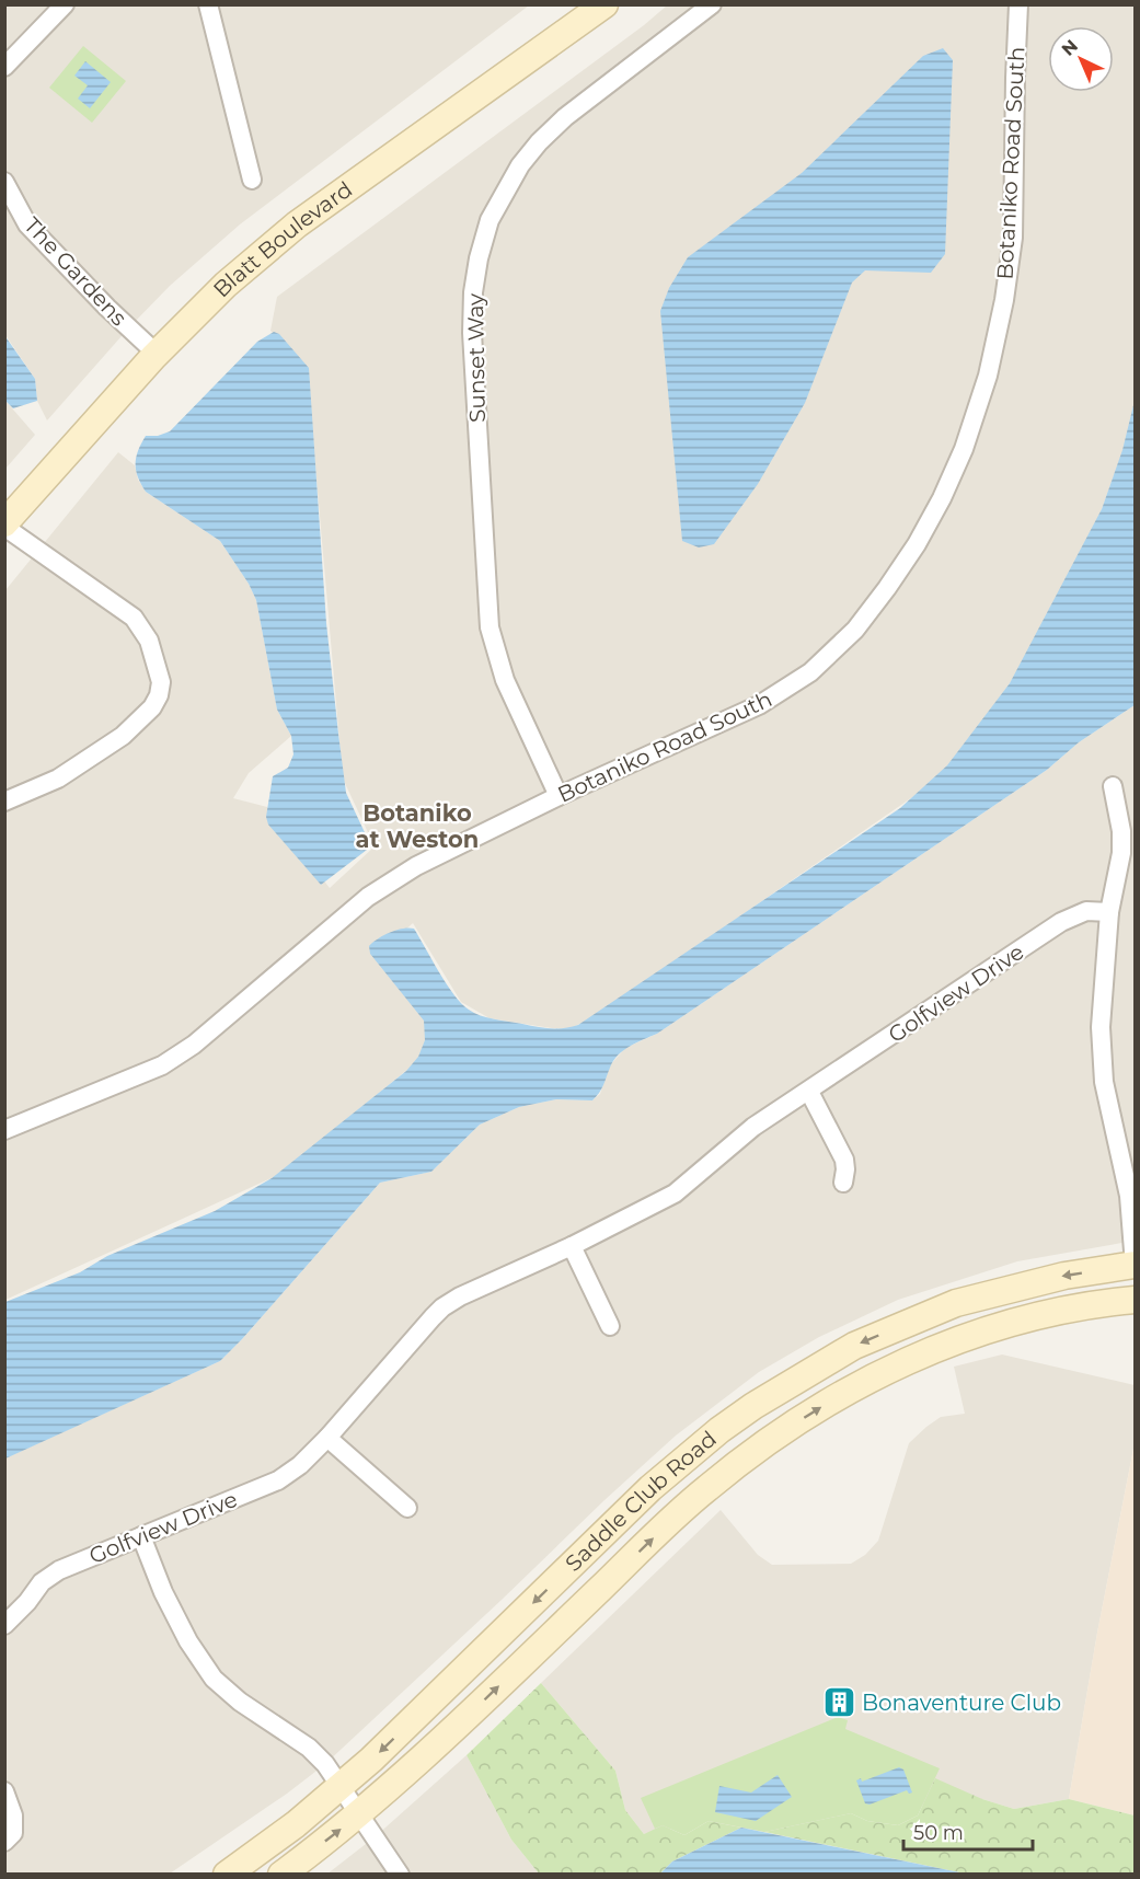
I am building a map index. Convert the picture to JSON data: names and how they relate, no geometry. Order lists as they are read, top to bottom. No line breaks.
{"streets":{"street":["Botaniko Road South","Blatt Boulevard","The Gardens","Sunset Way","Golfview Drive","Saddle Club Road"]},"crossings":[["Botaniko Road South","Sunset Way"],["Blatt Boulevard","The Gardens"]],"districts":["Botaniko at Weston"],"places":{"building":["Bonaventure Club"]},"scale_bar":"50 m","north":"top left"}
